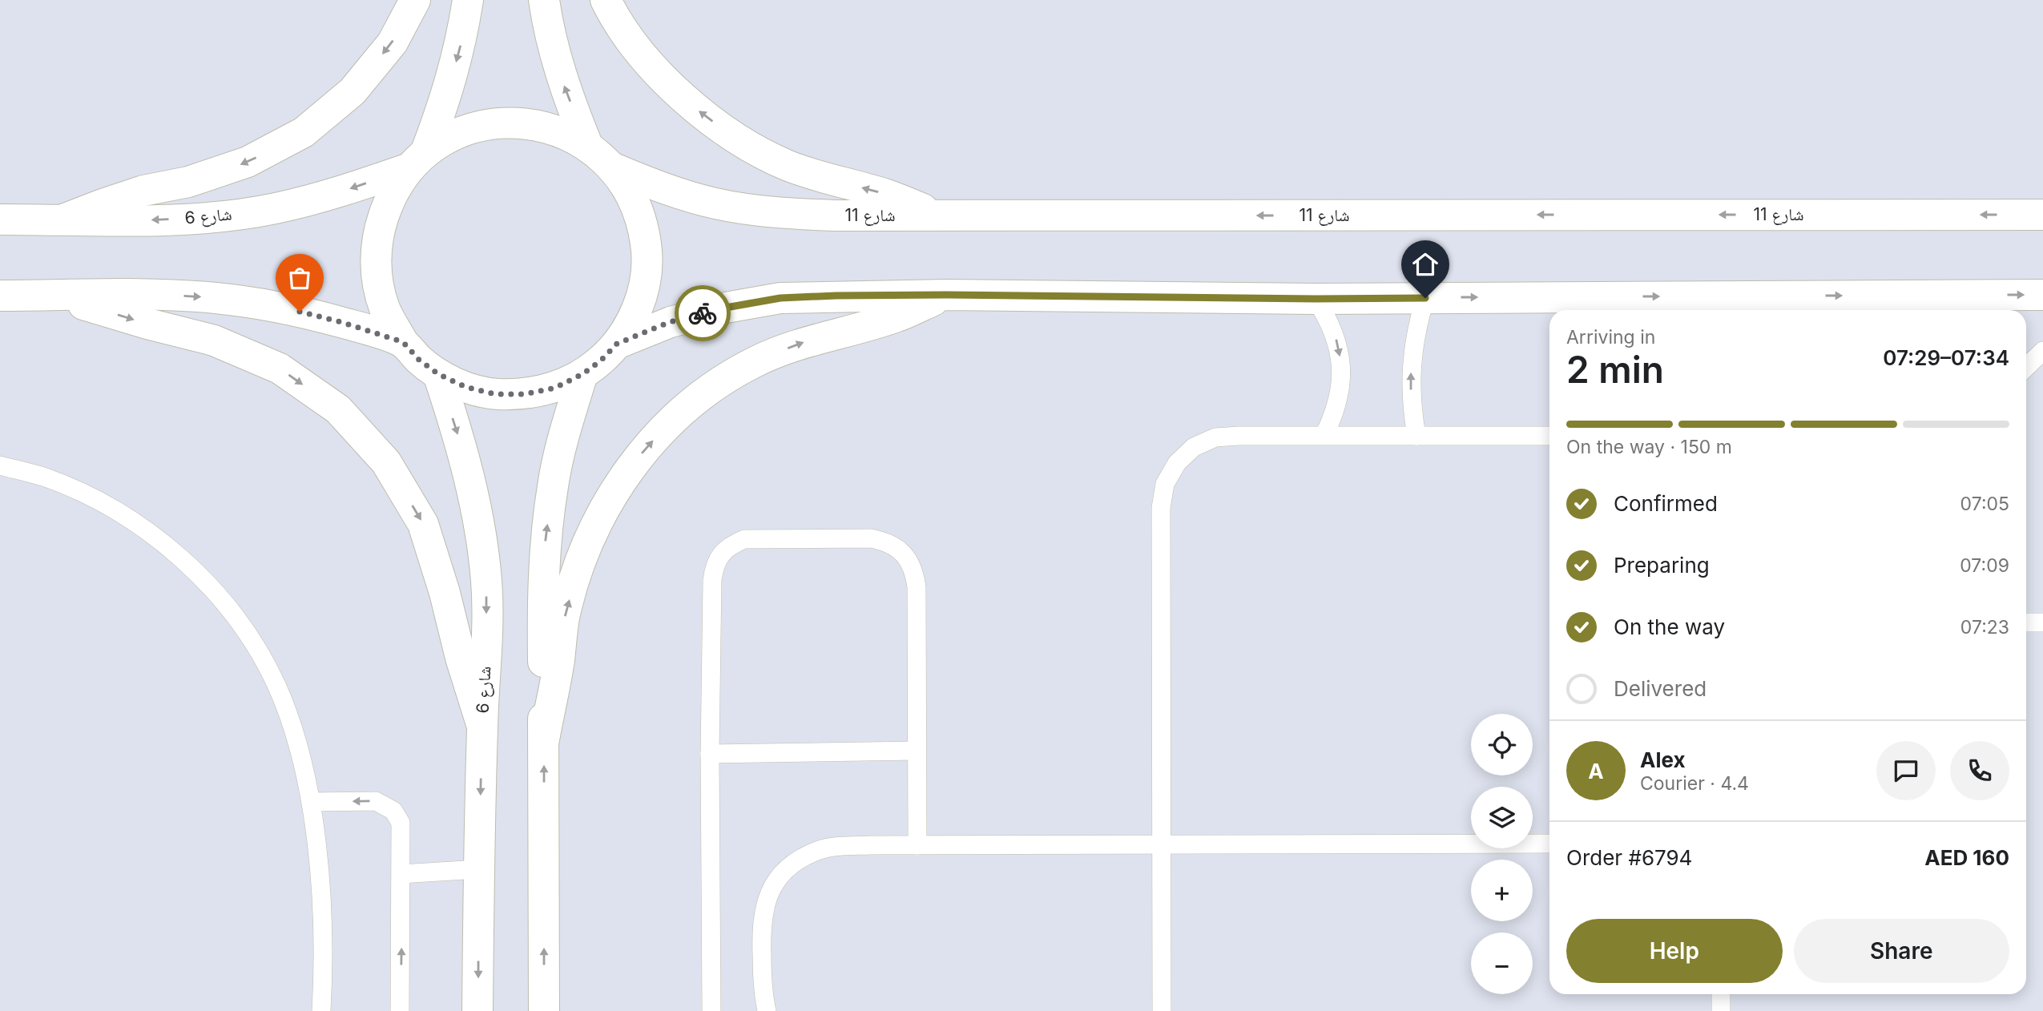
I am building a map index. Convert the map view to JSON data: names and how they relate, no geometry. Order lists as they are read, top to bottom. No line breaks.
{"streets":{"main road":["شارع 11","شارع 6"]},"page":{"heading":["2 min","Arriving in","07:29–07:34"],"panel":["Alex","Courier · 4.4","Order #6794","AED 160"],"bar":"On the way · 150 m","list":[["Confirmed","07:05"],["Preparing","07:09"],["On the way","07:23"],"Delivered"],"map_buttons":["+","−"],"round":"A","buttons":["Help","Share"]}}
